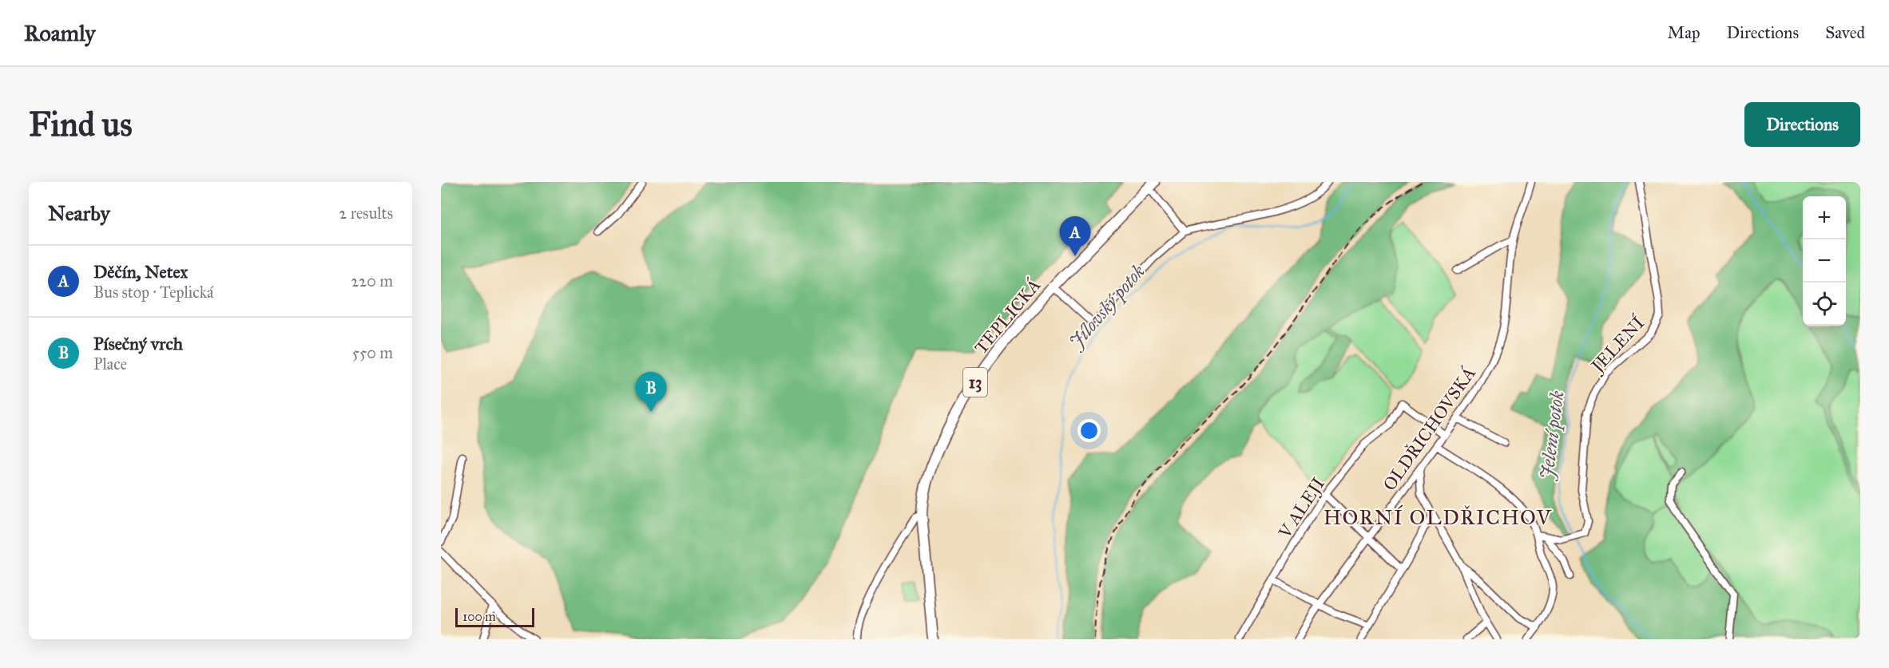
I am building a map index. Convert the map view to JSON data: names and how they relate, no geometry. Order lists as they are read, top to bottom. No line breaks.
{"streets":{"main road":["TEPLICKÁ","13"],"street":["JELENÍ","OLDŘICHOVSKÁ","V ALEJI"]},"crossings":[["OLDŘICHOVSKÁ","V ALEJI"]],"districts":["HORNÍ OLDŘICHOV"],"water":["Jílovský potok","Jelení potok"],"scale_bar":"100 m","page":{"header":"Roamly","nav":["Map","Directions","Saved"],"buttons":"Directions","title":"Find us","heading":["Nearby","2 results"],"map_buttons":["+","−"],"pins":["A","B"],"list":[{"mark":"A","name":"Děčín, Netex","note":"Bus stop · Teplická","value":"220 m"},{"mark":"B","name":"Písečný vrch","note":"Place","value":"550 m"}],"scale":"100 m"}}
